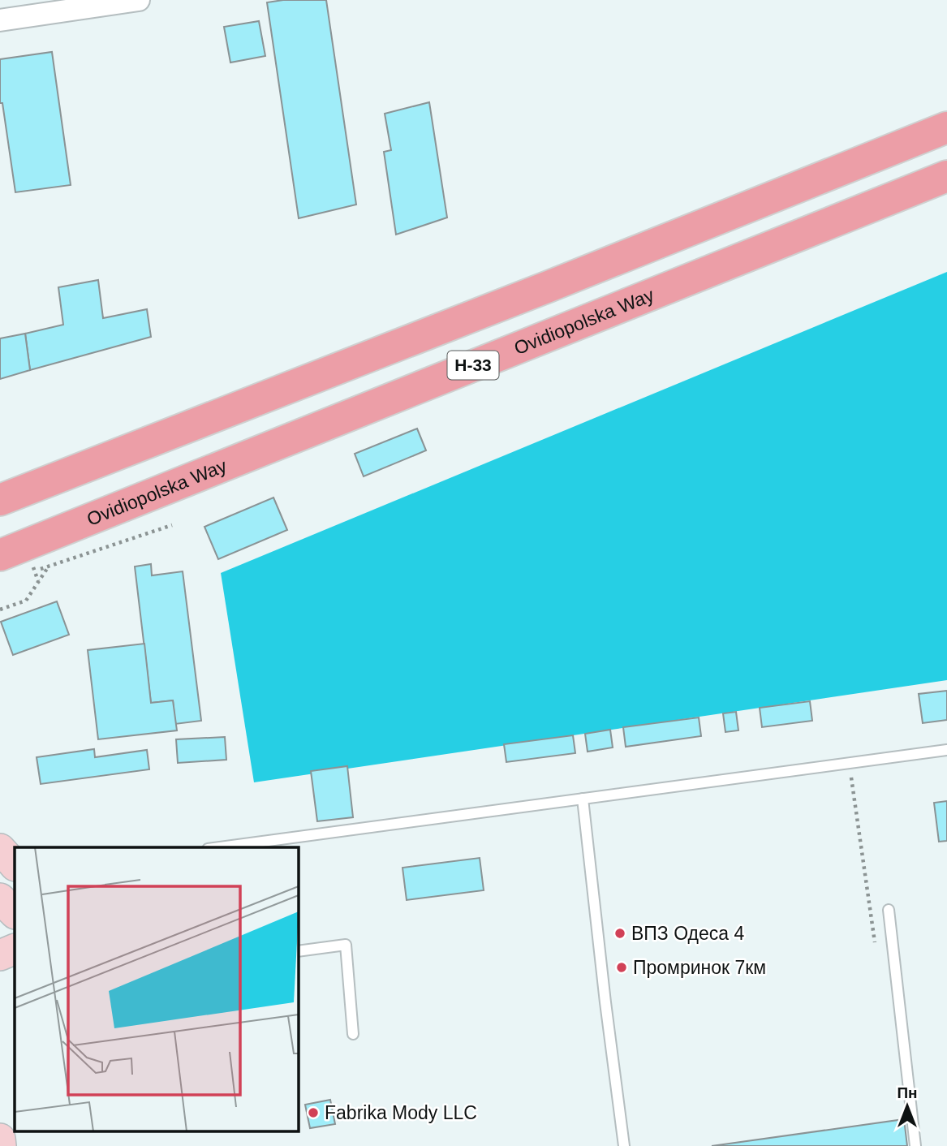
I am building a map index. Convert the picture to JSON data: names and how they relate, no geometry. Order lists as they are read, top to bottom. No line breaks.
{"streets":{"main road":["Ovidiopolska Way","Н-33"]},"places":["ВПЗ Одеса 4","Промринок 7км","Fabrika Mody LLC"],"north":"top"}
